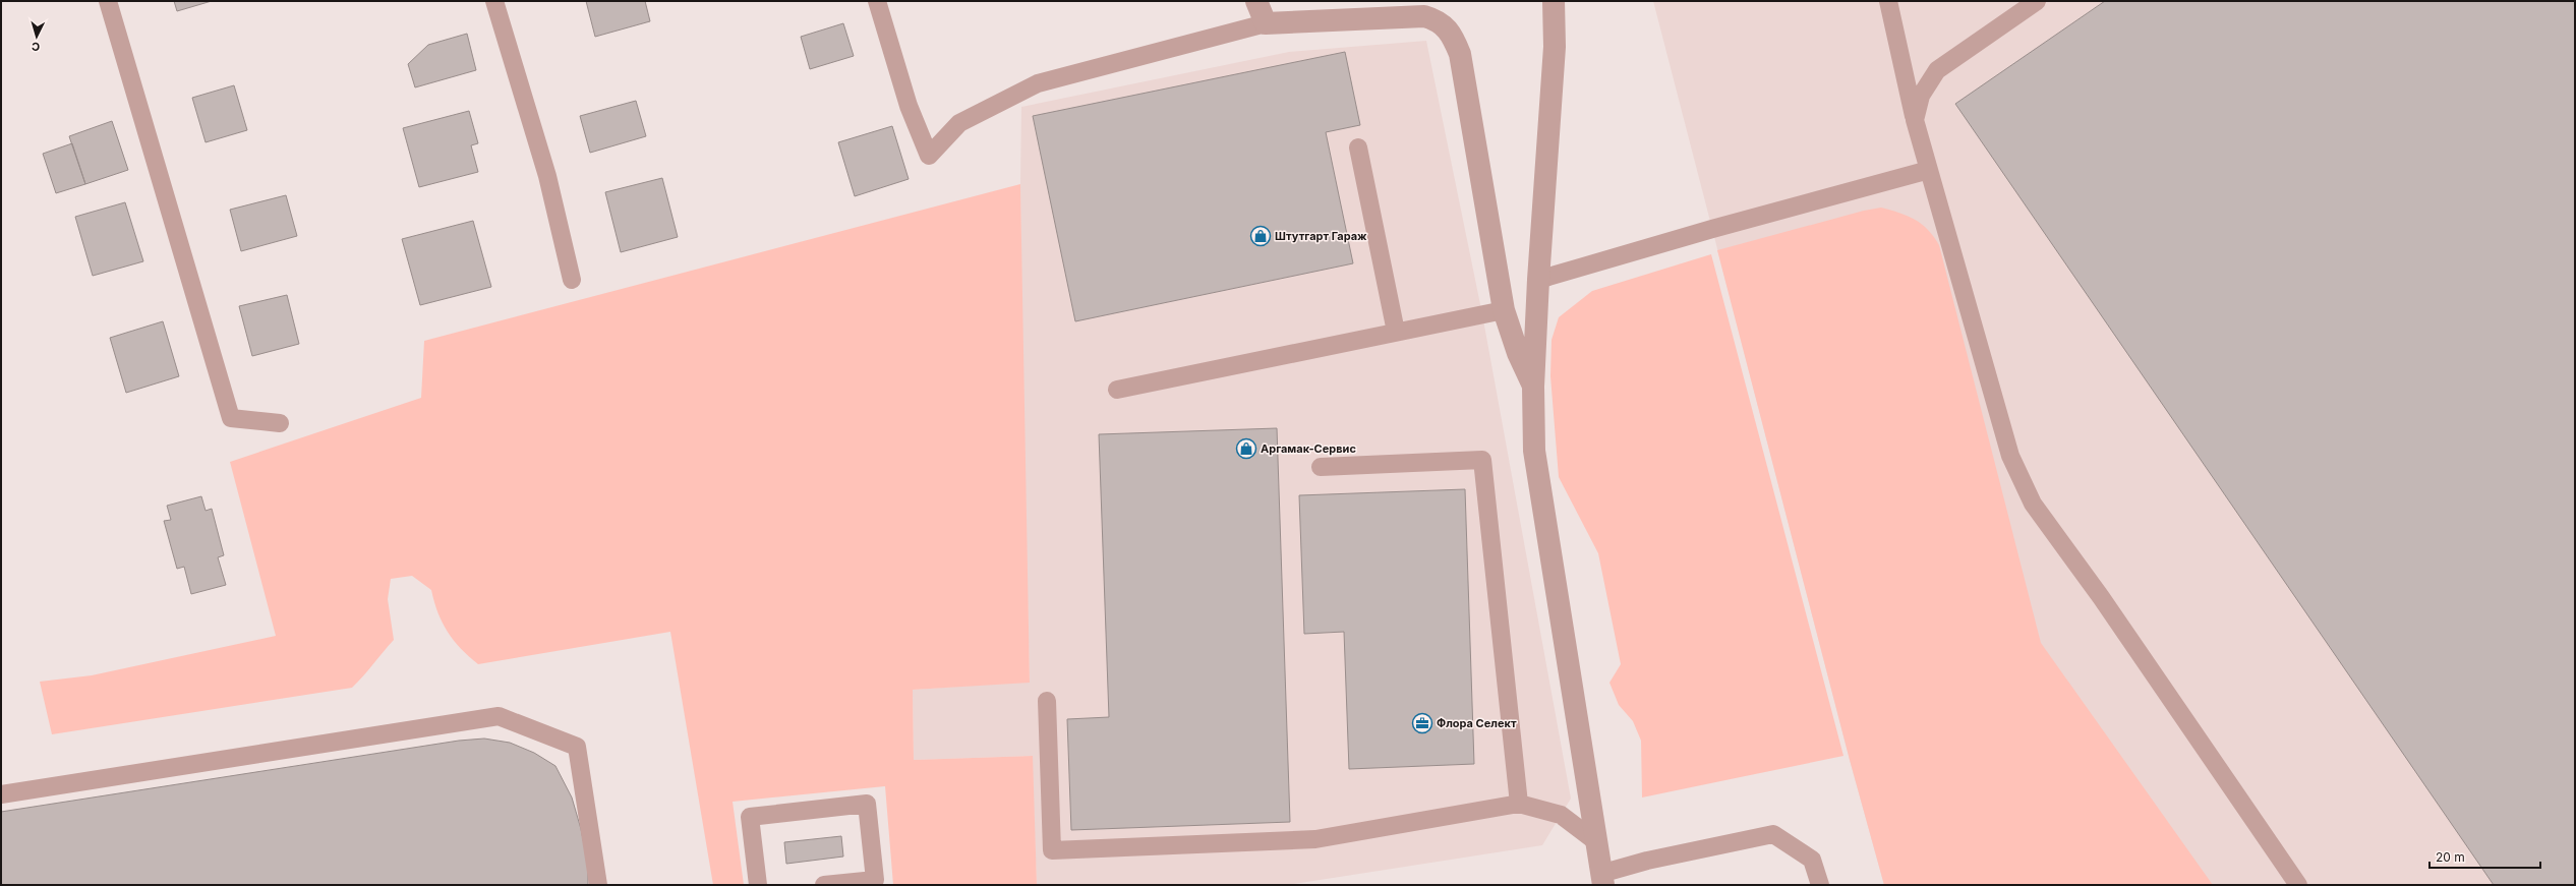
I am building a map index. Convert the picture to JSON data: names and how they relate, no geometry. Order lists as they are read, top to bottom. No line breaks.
{"places":{"shop":["Штутгарт Гараж","Аргамак-Сервис"],"office":["Флора Селект"]},"scale_bar":"20 m","north":"bottom"}
